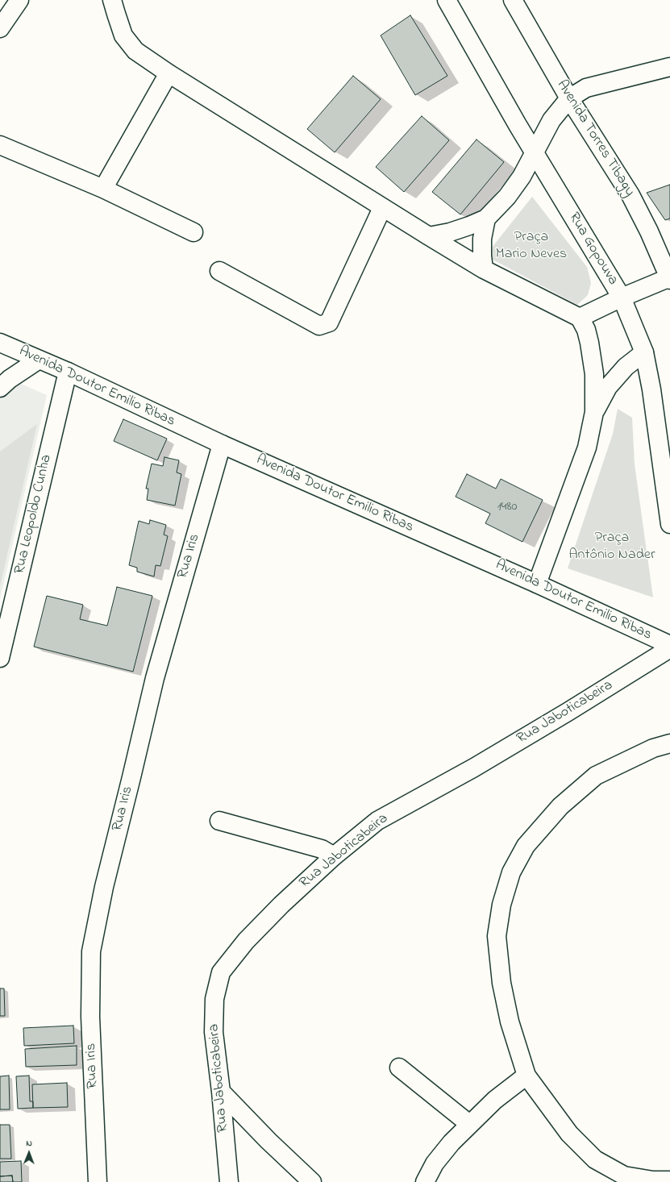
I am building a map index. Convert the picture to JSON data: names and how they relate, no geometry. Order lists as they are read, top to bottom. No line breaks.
{"streets":{"street":["Avenida Torres Tibagy","Rua Gopouva","Avenida Doutor Emilio Ribas","Rua Leopoldo Cunha","Rua Iris","Rua Jaboticabeira"]},"crossings":[["Avenida Doutor Emilio Ribas","Rua Leopoldo Cunha"],["Avenida Doutor Emilio Ribas","Rua Iris"]],"parks":["Praça Mario Neves","Praça Antônio Nader"],"house_numbers":["1480"],"north":"top"}
